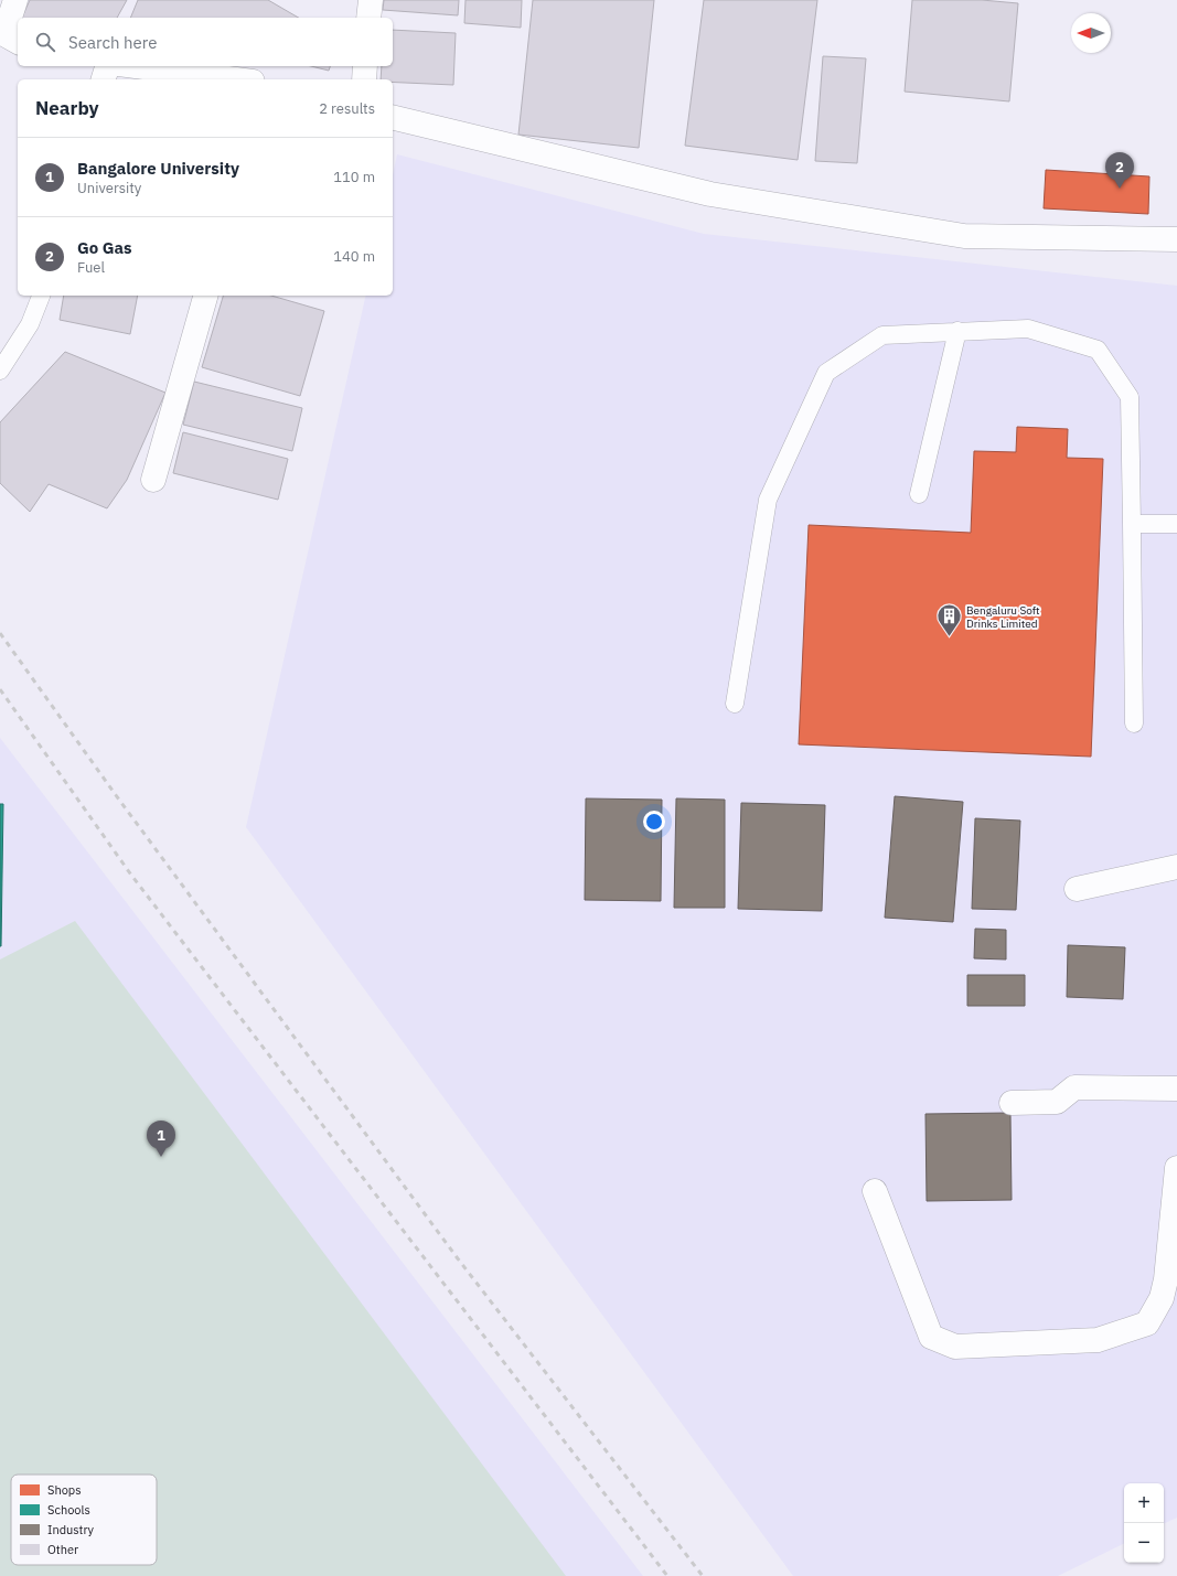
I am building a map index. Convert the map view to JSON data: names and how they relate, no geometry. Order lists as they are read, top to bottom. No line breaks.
{"places":{"building":["Bengaluru Soft Drinks Limited"]},"legend":["Shops","Schools","Industry","Other"],"north":"left","page":{"search":"Search here","heading":["Nearby","2 results"],"list":[{"mark":"1","name":"Bangalore University","note":"University","value":"110 m"},{"mark":"2","name":"Go Gas","note":"Fuel","value":"140 m"}],"pins":["2","1"],"map_buttons":["+","−"]}}
